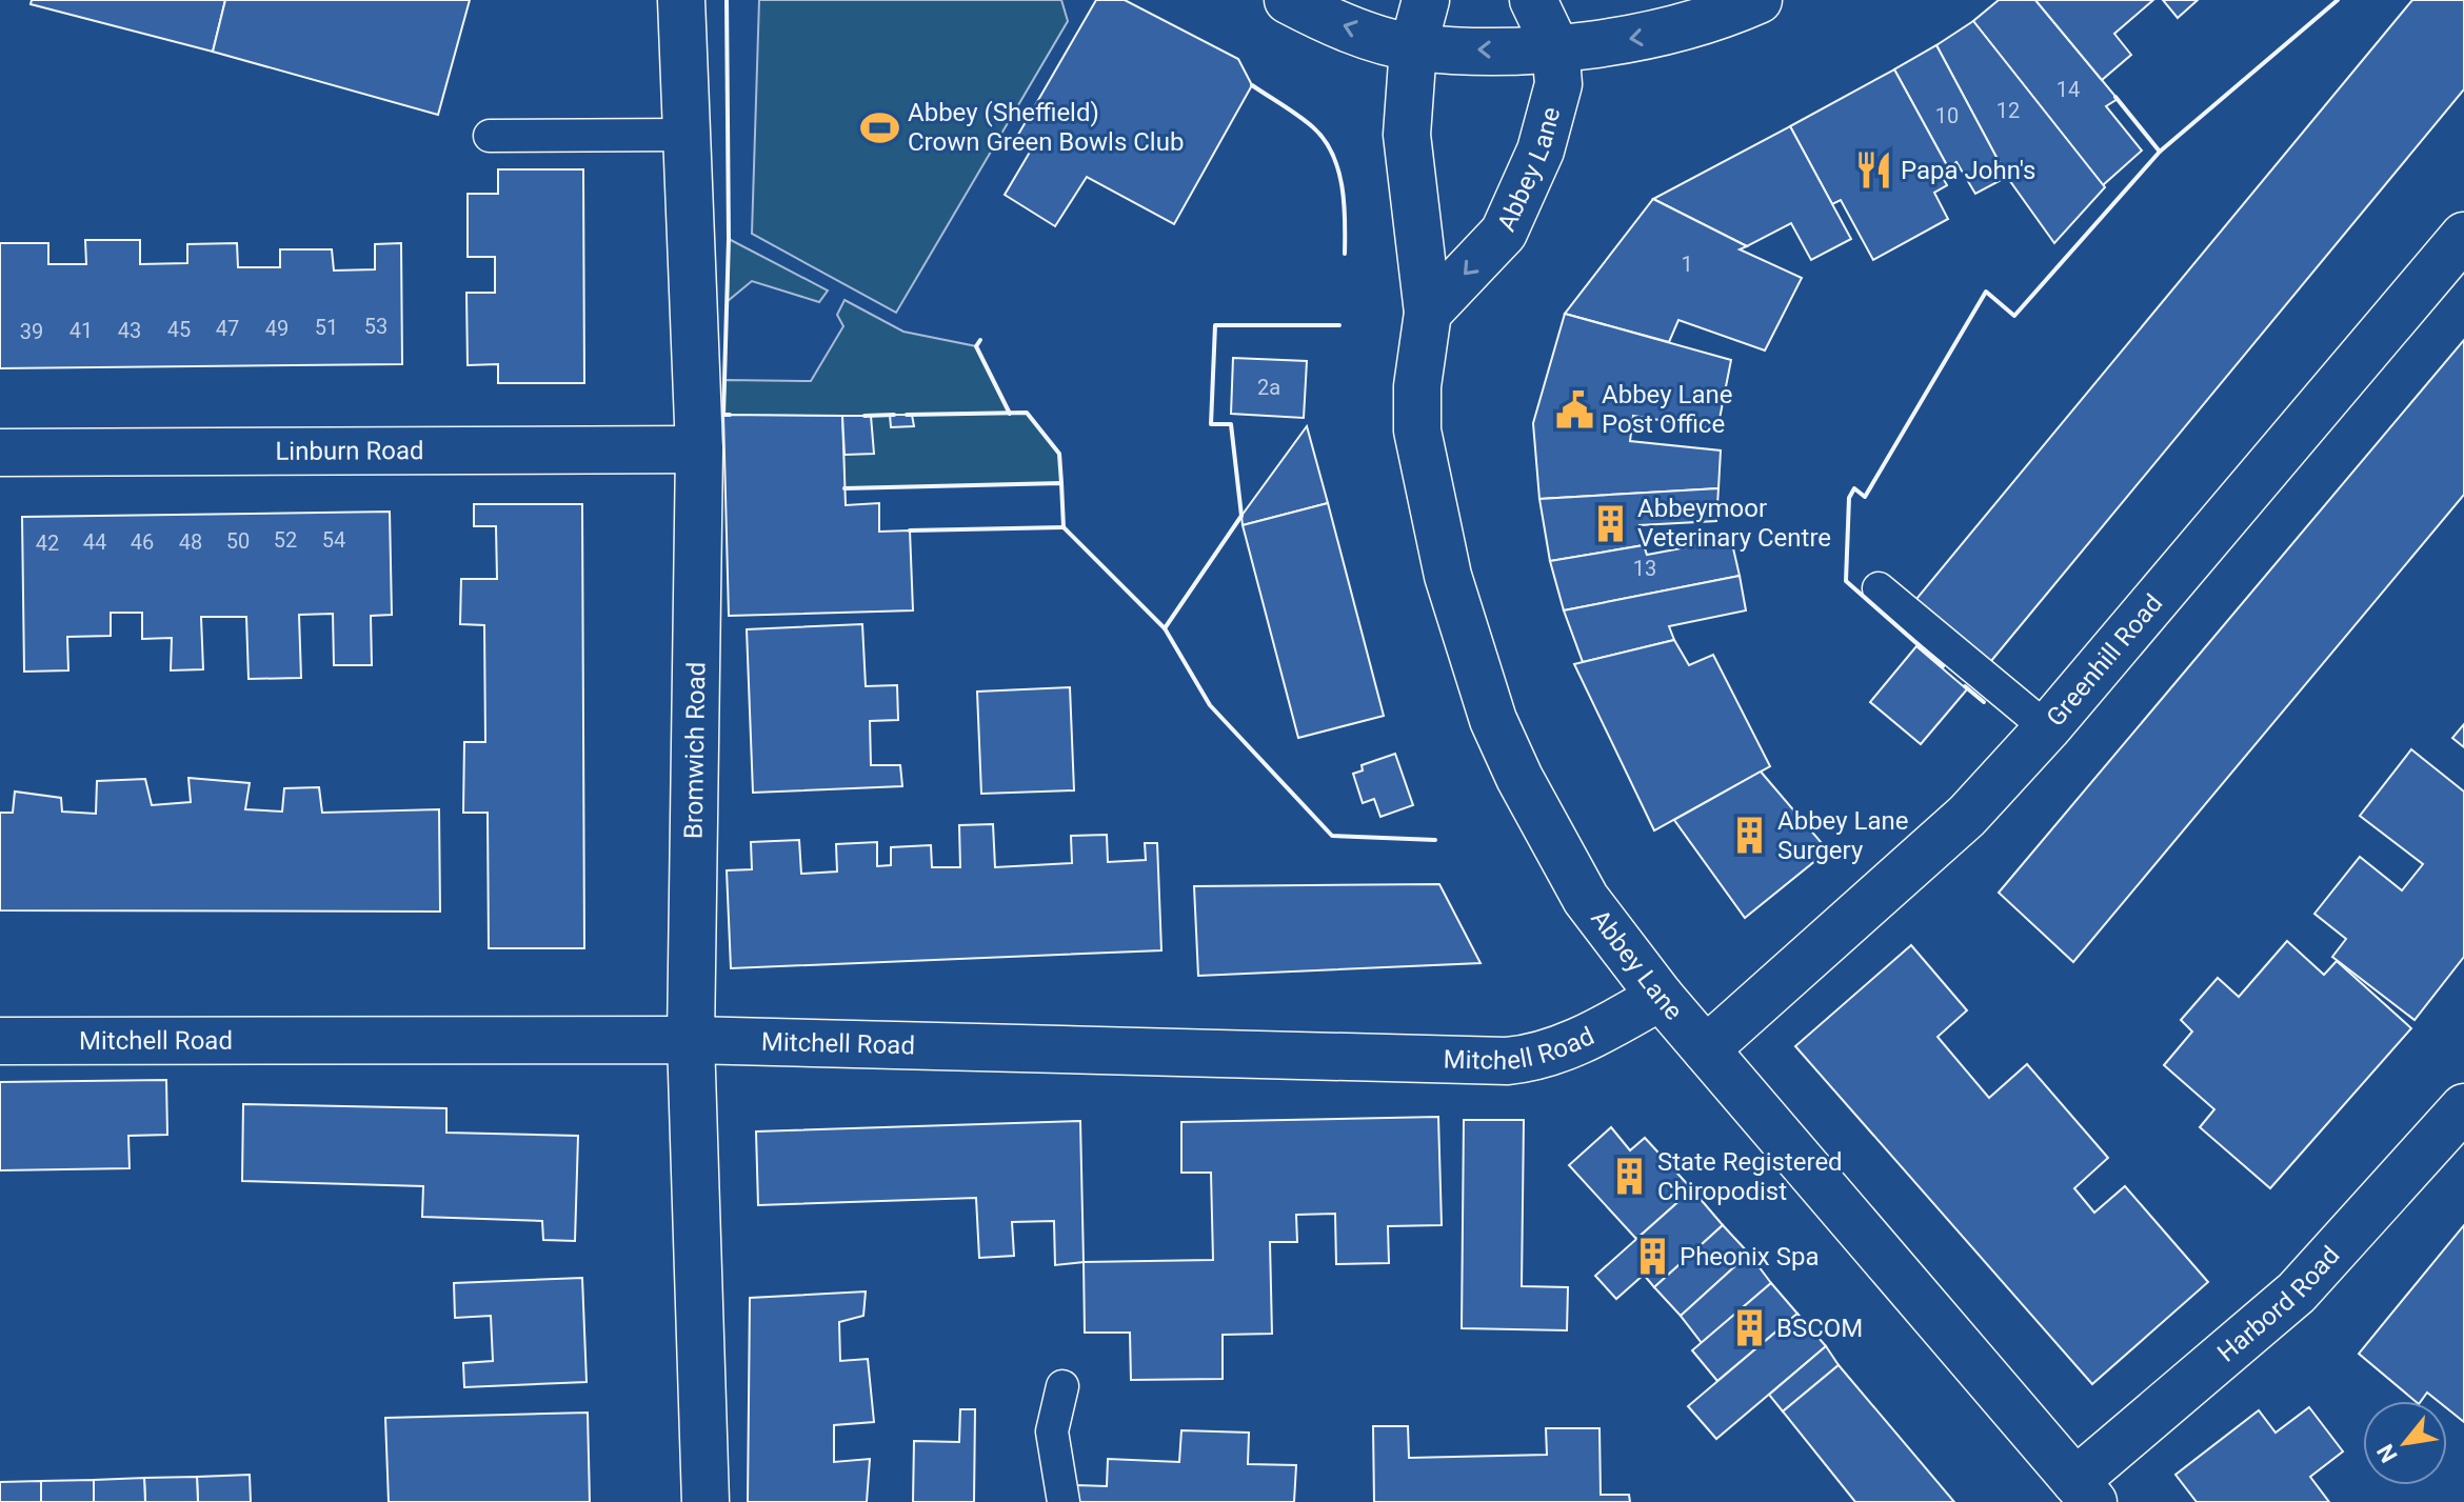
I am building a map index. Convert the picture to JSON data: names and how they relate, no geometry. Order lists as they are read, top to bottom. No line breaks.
{"streets":{"main road":["Abbey Lane","Linburn Road","Greenhill Road","Bromwich Road","Mitchell Road","Harbord Road"]},"crossings":[["Abbey Lane","Greenhill Road"],["Abbey Lane","Mitchell Road"],["Abbey Lane","Harbord Road"],["Linburn Road","Bromwich Road"],["Bromwich Road","Mitchell Road"]],"places":{"sports":["Abbey (Sheffield) Crown Green Bowls Club"],"restaurant":["Papa John's"],"public building":["Abbey Lane Post Office"],"building":["Abbeymoor Veterinary Centre","Abbey Lane Surgery","State Registered Chiropodist","Pheonix Spa","BSCOM"]},"house_numbers":["14","12","10","1","53","51","47","49","45","41","43","39","2a","52","54","50","44","46","48","42","13"],"north":"bottom left"}
